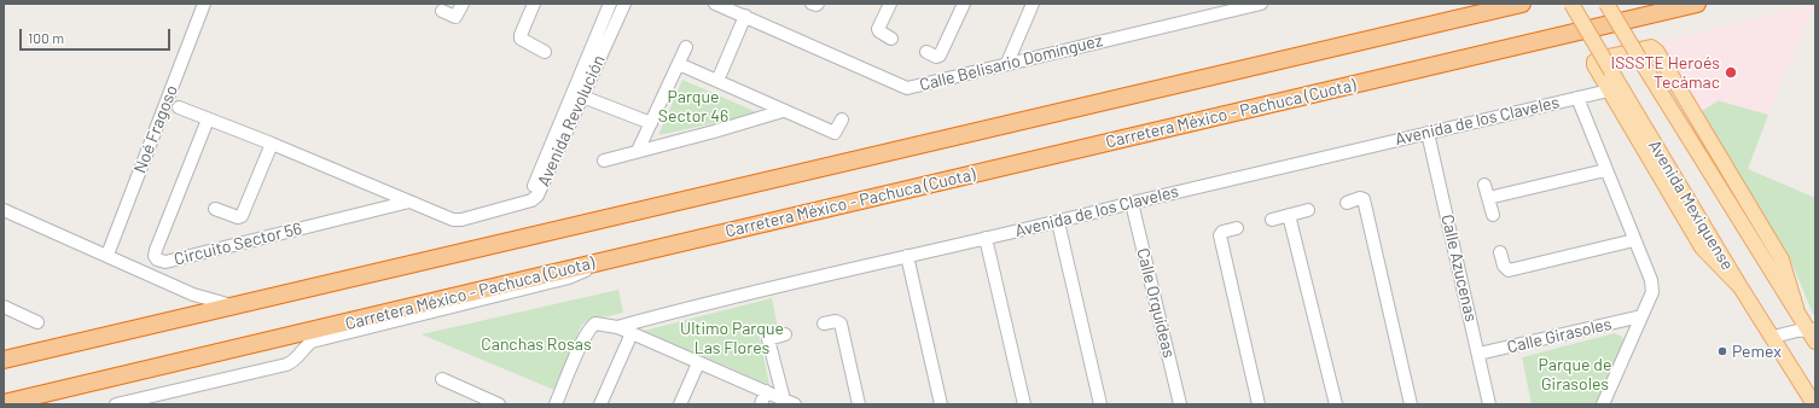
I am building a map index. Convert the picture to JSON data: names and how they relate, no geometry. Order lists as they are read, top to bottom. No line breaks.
{"streets":{"highway":["Carretera México - Pachuca (Cuota)"],"main road":["Avenida Mexiquense"],"street":["Calle Belisario Domínguez","Avenida Revolución","Avenida de los Claveles","Noé Fragoso","Circuito Sector 56","Calle Azucenas","Calle Orquídeas","Calle Girasoles"]},"crossings":[["Avenida Revolución","Circuito Sector 56"],["Avenida de los Claveles","Calle Azucenas"],["Avenida de los Claveles","Calle Orquídeas"],["Avenida de los Claveles","Calle Girasoles"],["Calle Azucenas","Calle Girasoles"]],"parks":["Parque Sector 46","Ultimo Parque Las Flores","Canchas Rosas","Parque de Girasoles"],"places":["ISSSTE Heroés Tecámac","Pemex"],"scale_bar":"100 m"}
